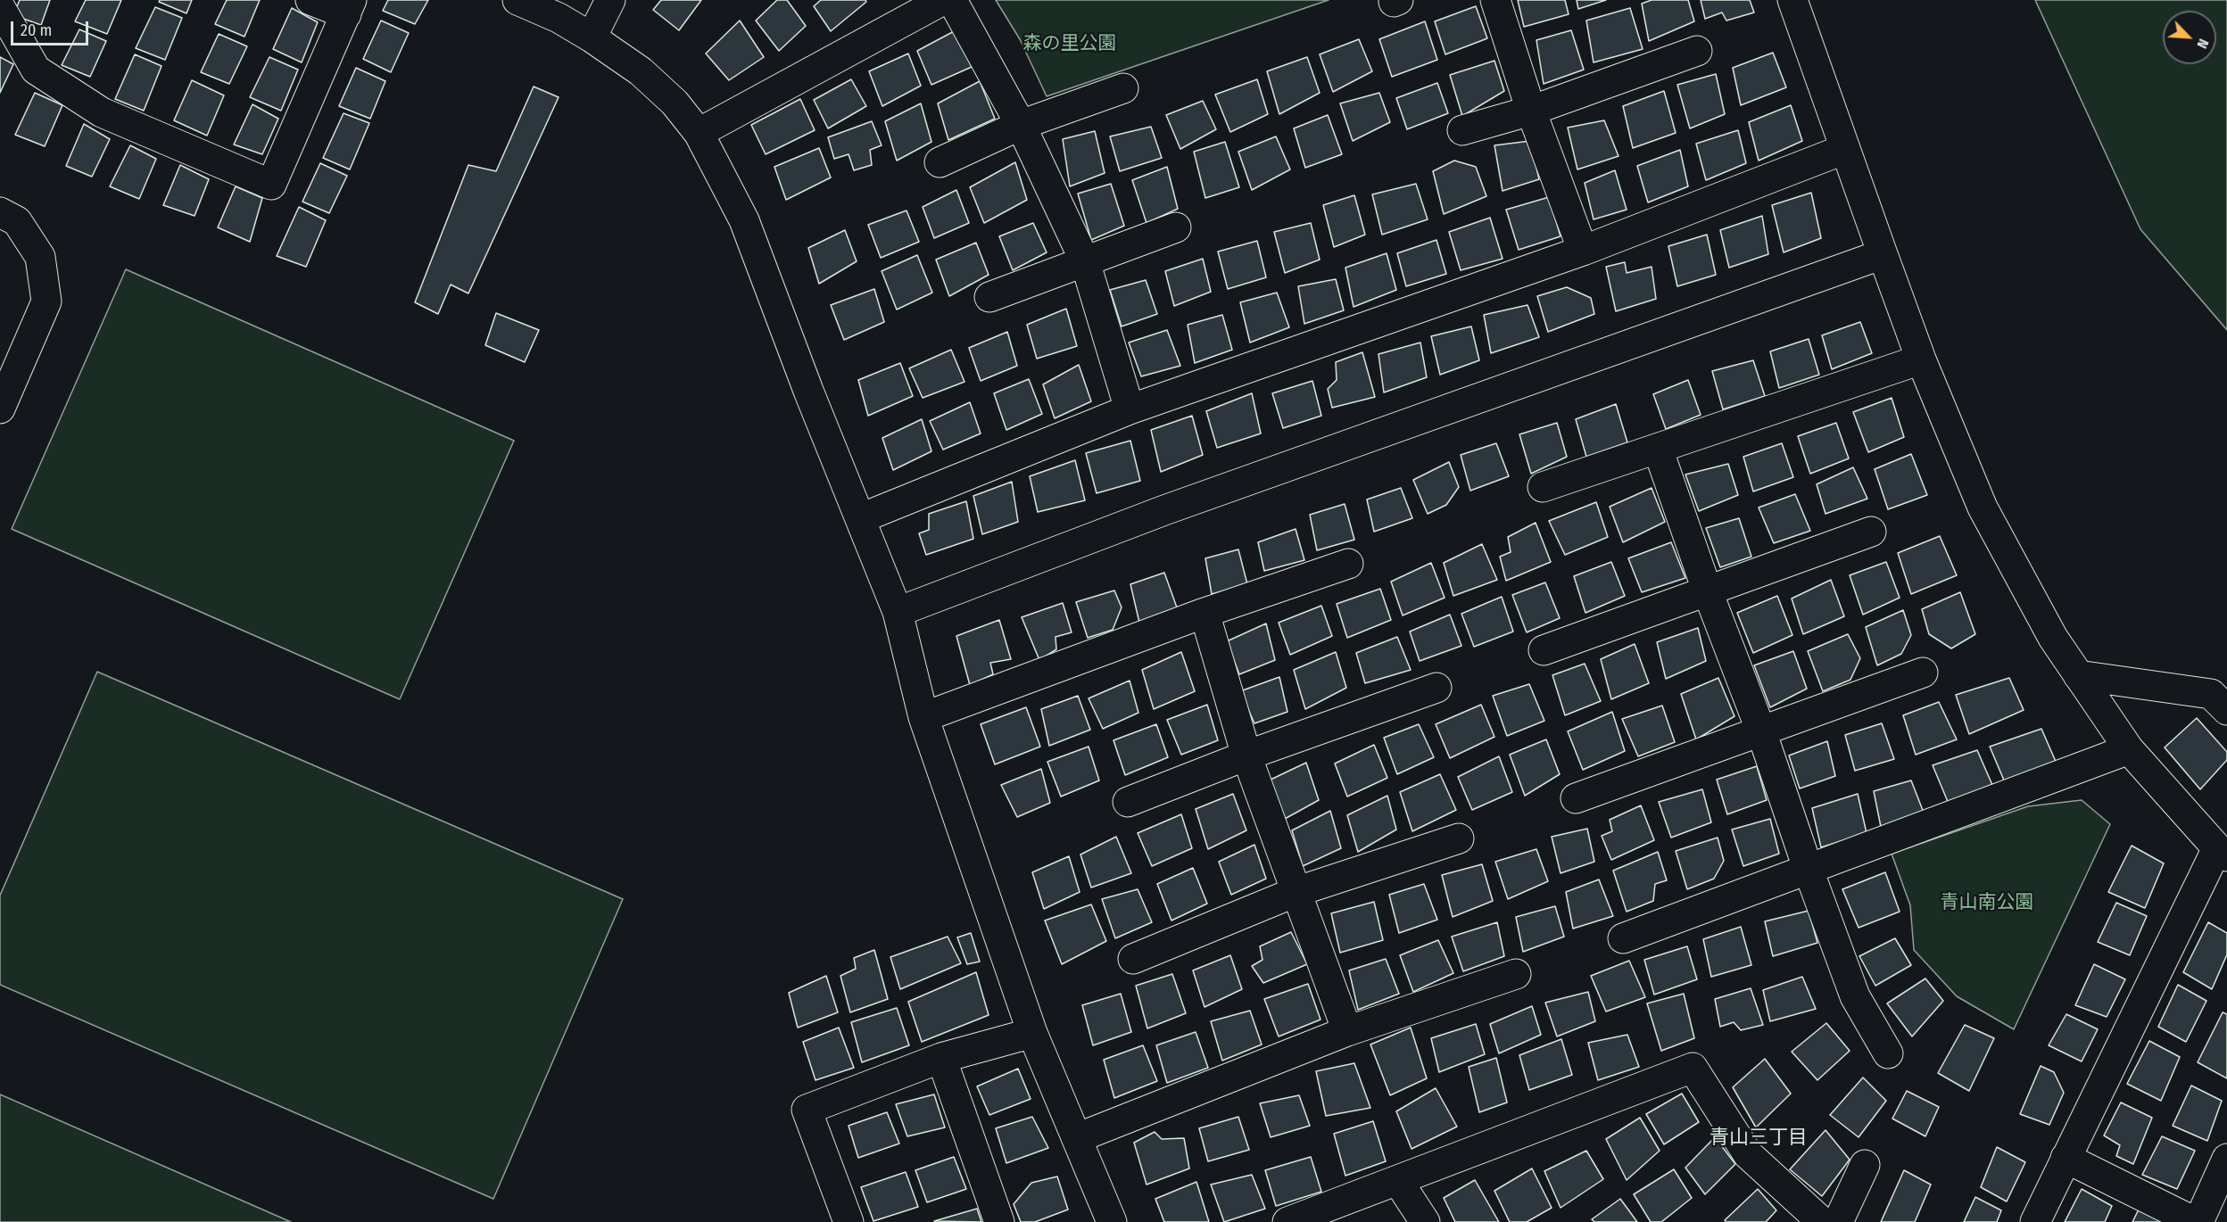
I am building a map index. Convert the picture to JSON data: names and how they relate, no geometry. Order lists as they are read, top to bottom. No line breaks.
{"districts":["青山三丁目"],"parks":["森の里公園","青山南公園"],"scale_bar":"20 m","north":"bottom right"}
